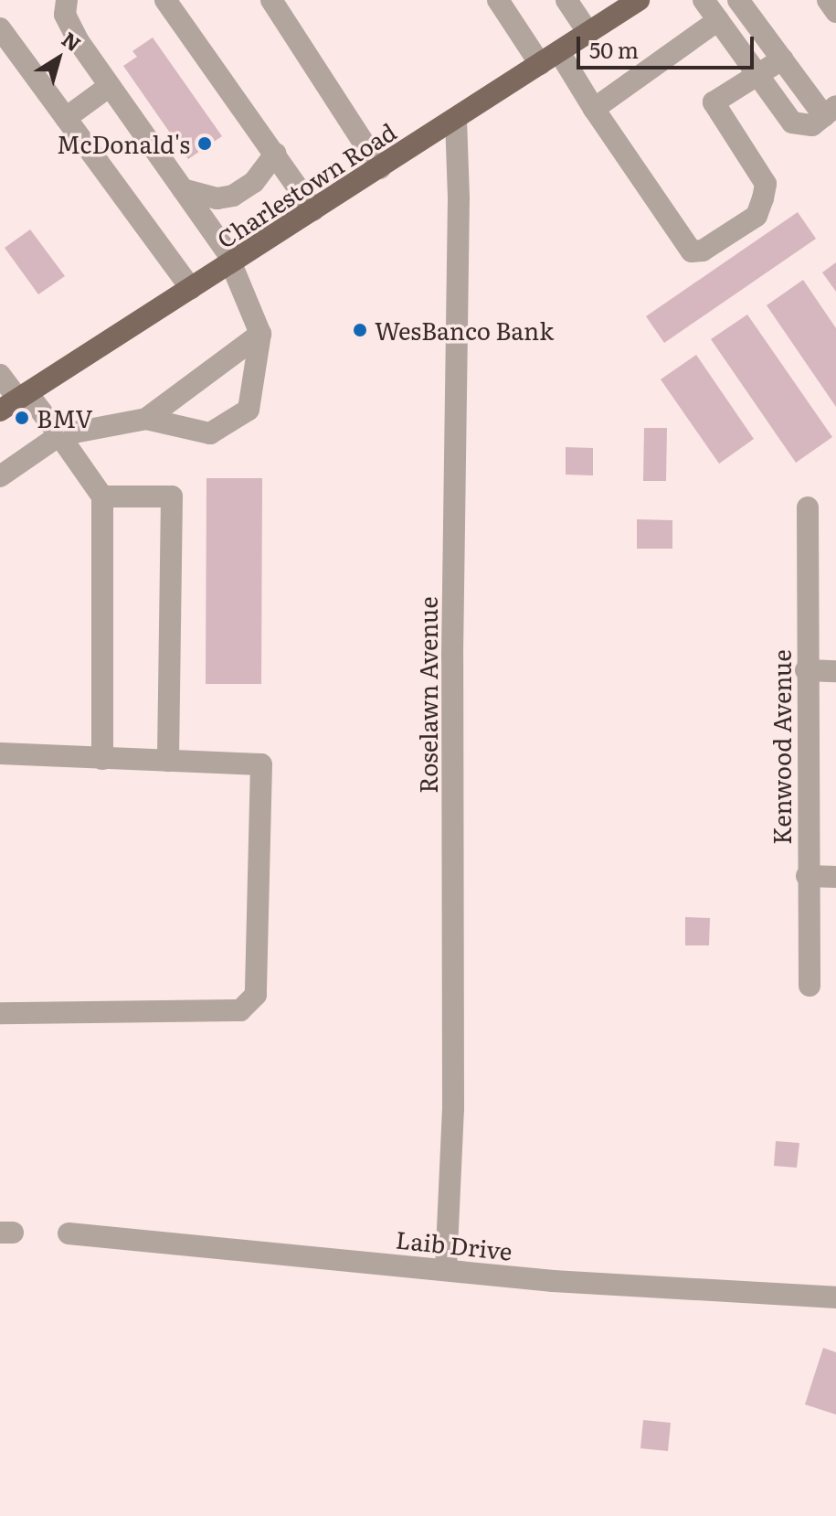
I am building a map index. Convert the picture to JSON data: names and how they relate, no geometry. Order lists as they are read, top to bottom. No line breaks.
{"streets":{"main road":["Charlestown Road"],"street":["Roselawn Avenue","Kenwood Avenue","Laib Drive"]},"crossings":[["Charlestown Road","Roselawn Avenue"],["Roselawn Avenue","Laib Drive"]],"places":["McDonald's","WesBanco Bank","BMV"],"scale_bar":"50 m","north":"top right"}
